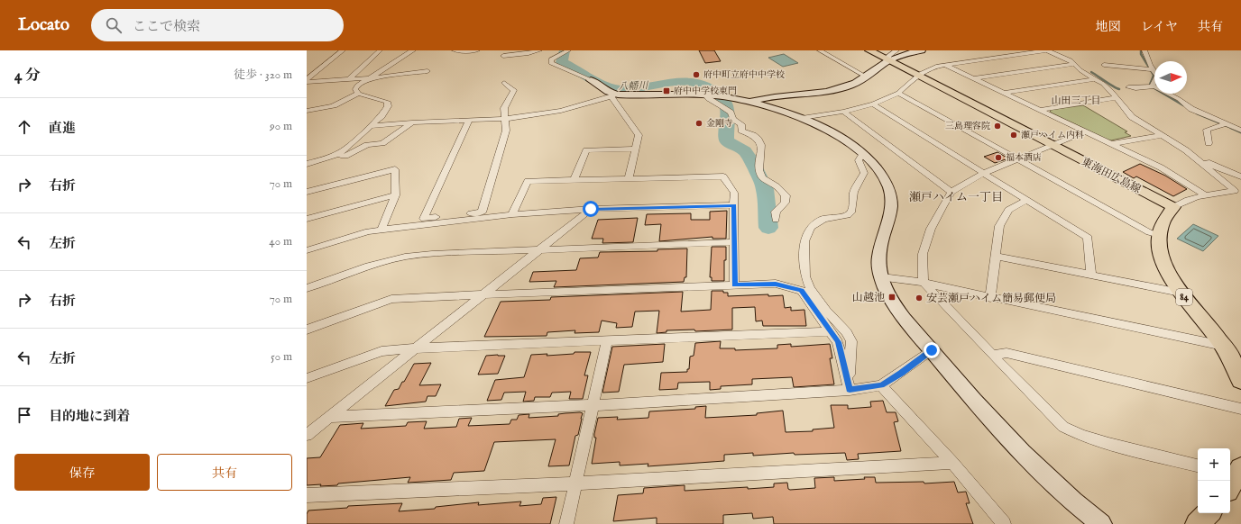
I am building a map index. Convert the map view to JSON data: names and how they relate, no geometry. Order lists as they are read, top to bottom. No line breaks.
{"streets":{"main road":["東海田広島線","84"]},"crossings":[["東海田広島線","84"]],"districts":["山田三丁目","瀬戸ハイム一丁目"],"water":["八幡川"],"places":{"other":["府中町立府中中学校","金剛寺","三島理容院","瀬戸ハイム内科","福本酒店","安芸瀬戸ハイム簡易郵便局"],"transit":["府中中学校東門","山越池"]},"north":"right","page":{"header":"Locato","search":"ここで検索","nav":["地図","レイヤ","共有"],"heading":["4 分","徒歩 · 320 m"],"list":[["直進","90 m"],["右折","70 m"],["左折","40 m"],["右折","70 m"],["左折","50 m"],"目的地に到着"],"buttons":["保存","共有"],"map_buttons":["+","−"]}}
